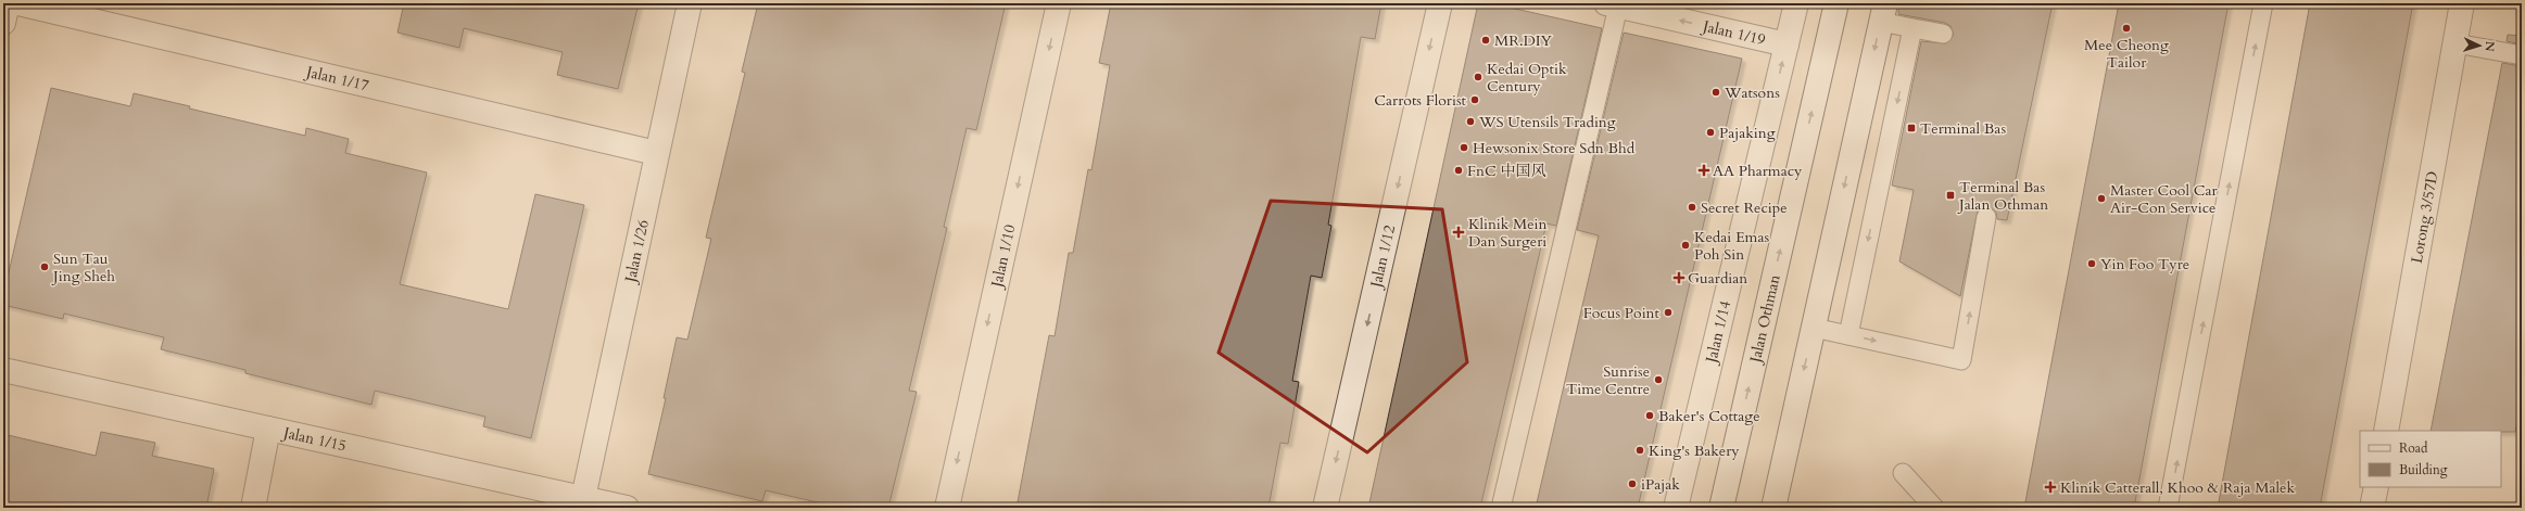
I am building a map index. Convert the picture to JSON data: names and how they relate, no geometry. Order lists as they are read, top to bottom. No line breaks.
{"streets":{"street":["Jalan 1/19","Jalan 1/17","Lorong 3/57D","Jalan 1/26","Jalan 1/10","Jalan 1/12","Jalan Othman","Jalan 1/14","Jalan 1/15"]},"crossings":[["Jalan 1/19","Jalan 1/14"],["Jalan 1/17","Jalan 1/26"],["Jalan 1/26","Jalan 1/15"]],"one_way":["Jalan 1/19","Jalan 1/10","Jalan 1/12"],"places":{"other":["Mee Cheong Tailor","MR.DIY","Kedai Optik Century","Watsons","Carrots Florist","WS Utensils Trading","Pajaking","Hewsonix Store Sdn Bhd","FnC 中国风","Master Cool Car Air-Con Service","Secret Recipe","Kedai Emas Poh Sin","Yin Foo Tyre","Sun Tau Jing Sheh","Focus Point","Sunrise Time Centre","Baker's Cottage","King's Bakery","iPajak"],"transit":["Terminal Bas","Terminal Bas Jalan Othman"],"health":["AA Pharmacy","Klinik Mein Dan Surgeri","Guardian","Klinik Catterall, Khoo & Raja Malek"]},"legend":["Road","Building"],"north":"right"}
